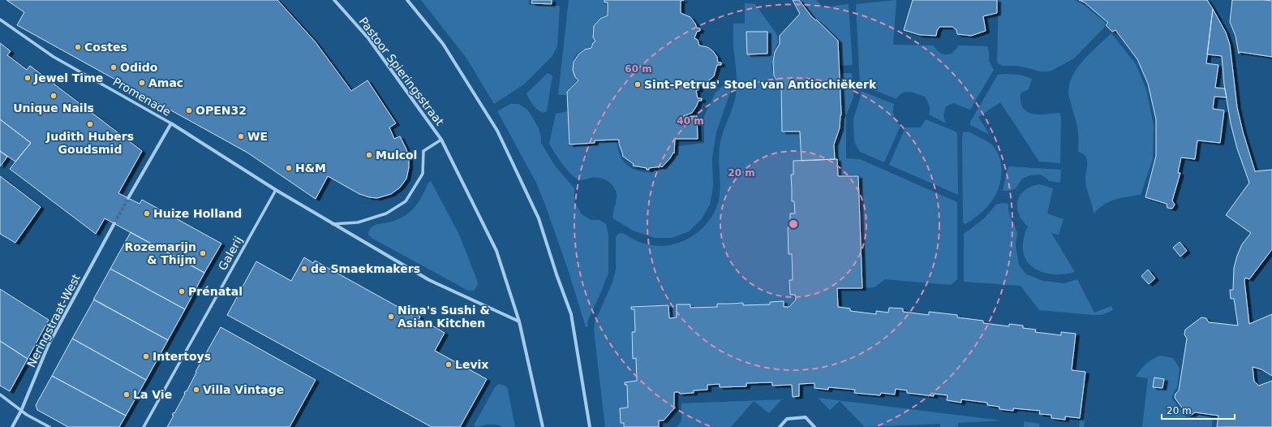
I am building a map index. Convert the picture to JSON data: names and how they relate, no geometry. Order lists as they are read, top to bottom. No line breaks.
{"streets":{"street":["Pastoor Spieringsstraat","Promenade","Galerij","Neringstraat-West"]},"crossings":[["Promenade","Galerij"]],"places":["Costes","Odido","Jewel Time","Amac","Sint-Petrus' Stoel van Antiochiëkerk","Unique Nails","OPEN32","Judith Hubers Goudsmid","WE","Mulcol","H&M","Huize Holland","Rozemarijn & Thijm","de Smaekmakers","Prénatal","Nina's Sushi & Asian Kitchen","Intertoys","Levix","Villa Vintage","La Vie"],"scale_bar":"20 m","rings":["60 m","40 m","20 m"]}
